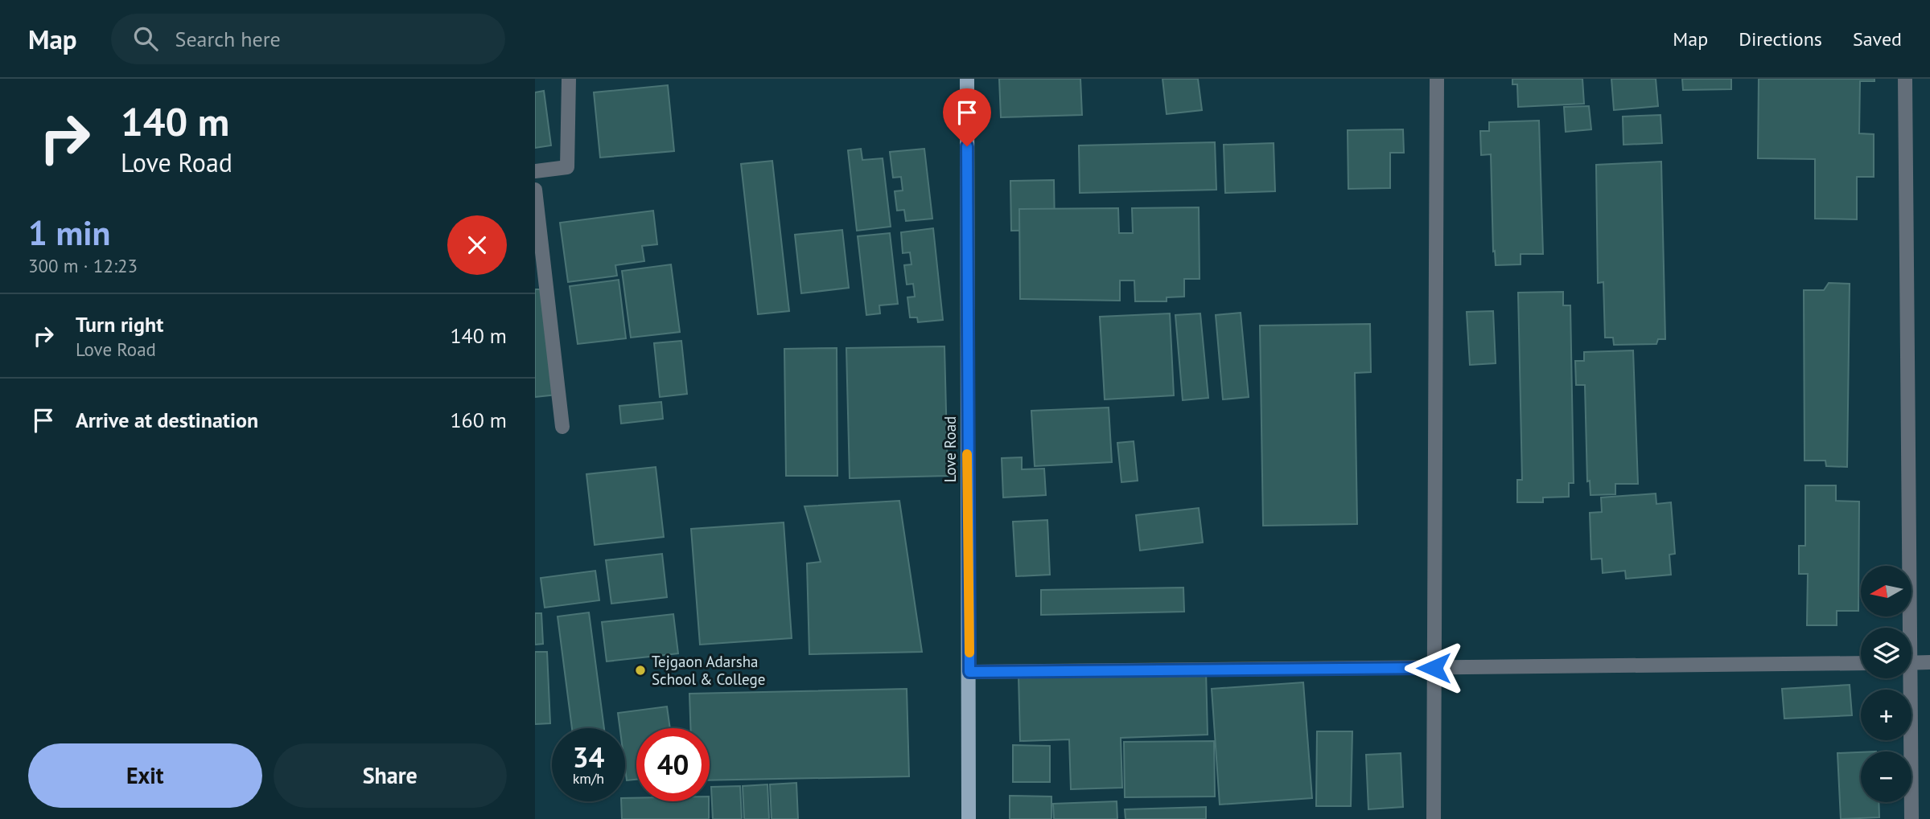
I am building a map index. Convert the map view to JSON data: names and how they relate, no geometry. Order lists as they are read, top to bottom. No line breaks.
{"streets":{"main road":["Love Road"]},"places":["Tejgaon Adarsha School & College"],"north":"left","page":{"header":"Map","search":"Search here","nav":["Map","Directions","Saved"],"turn":["140 m","Love Road"],"heading":["1 min","300 m · 12:23"],"list":[{"name":"Turn right","note":"Love Road","value":"140 m"},{"name":"Arrive at destination","value":"160 m"}],"map_buttons":["+","−"],"speed":"34 km/h","limit":"40","buttons":["Exit","Share"]}}
